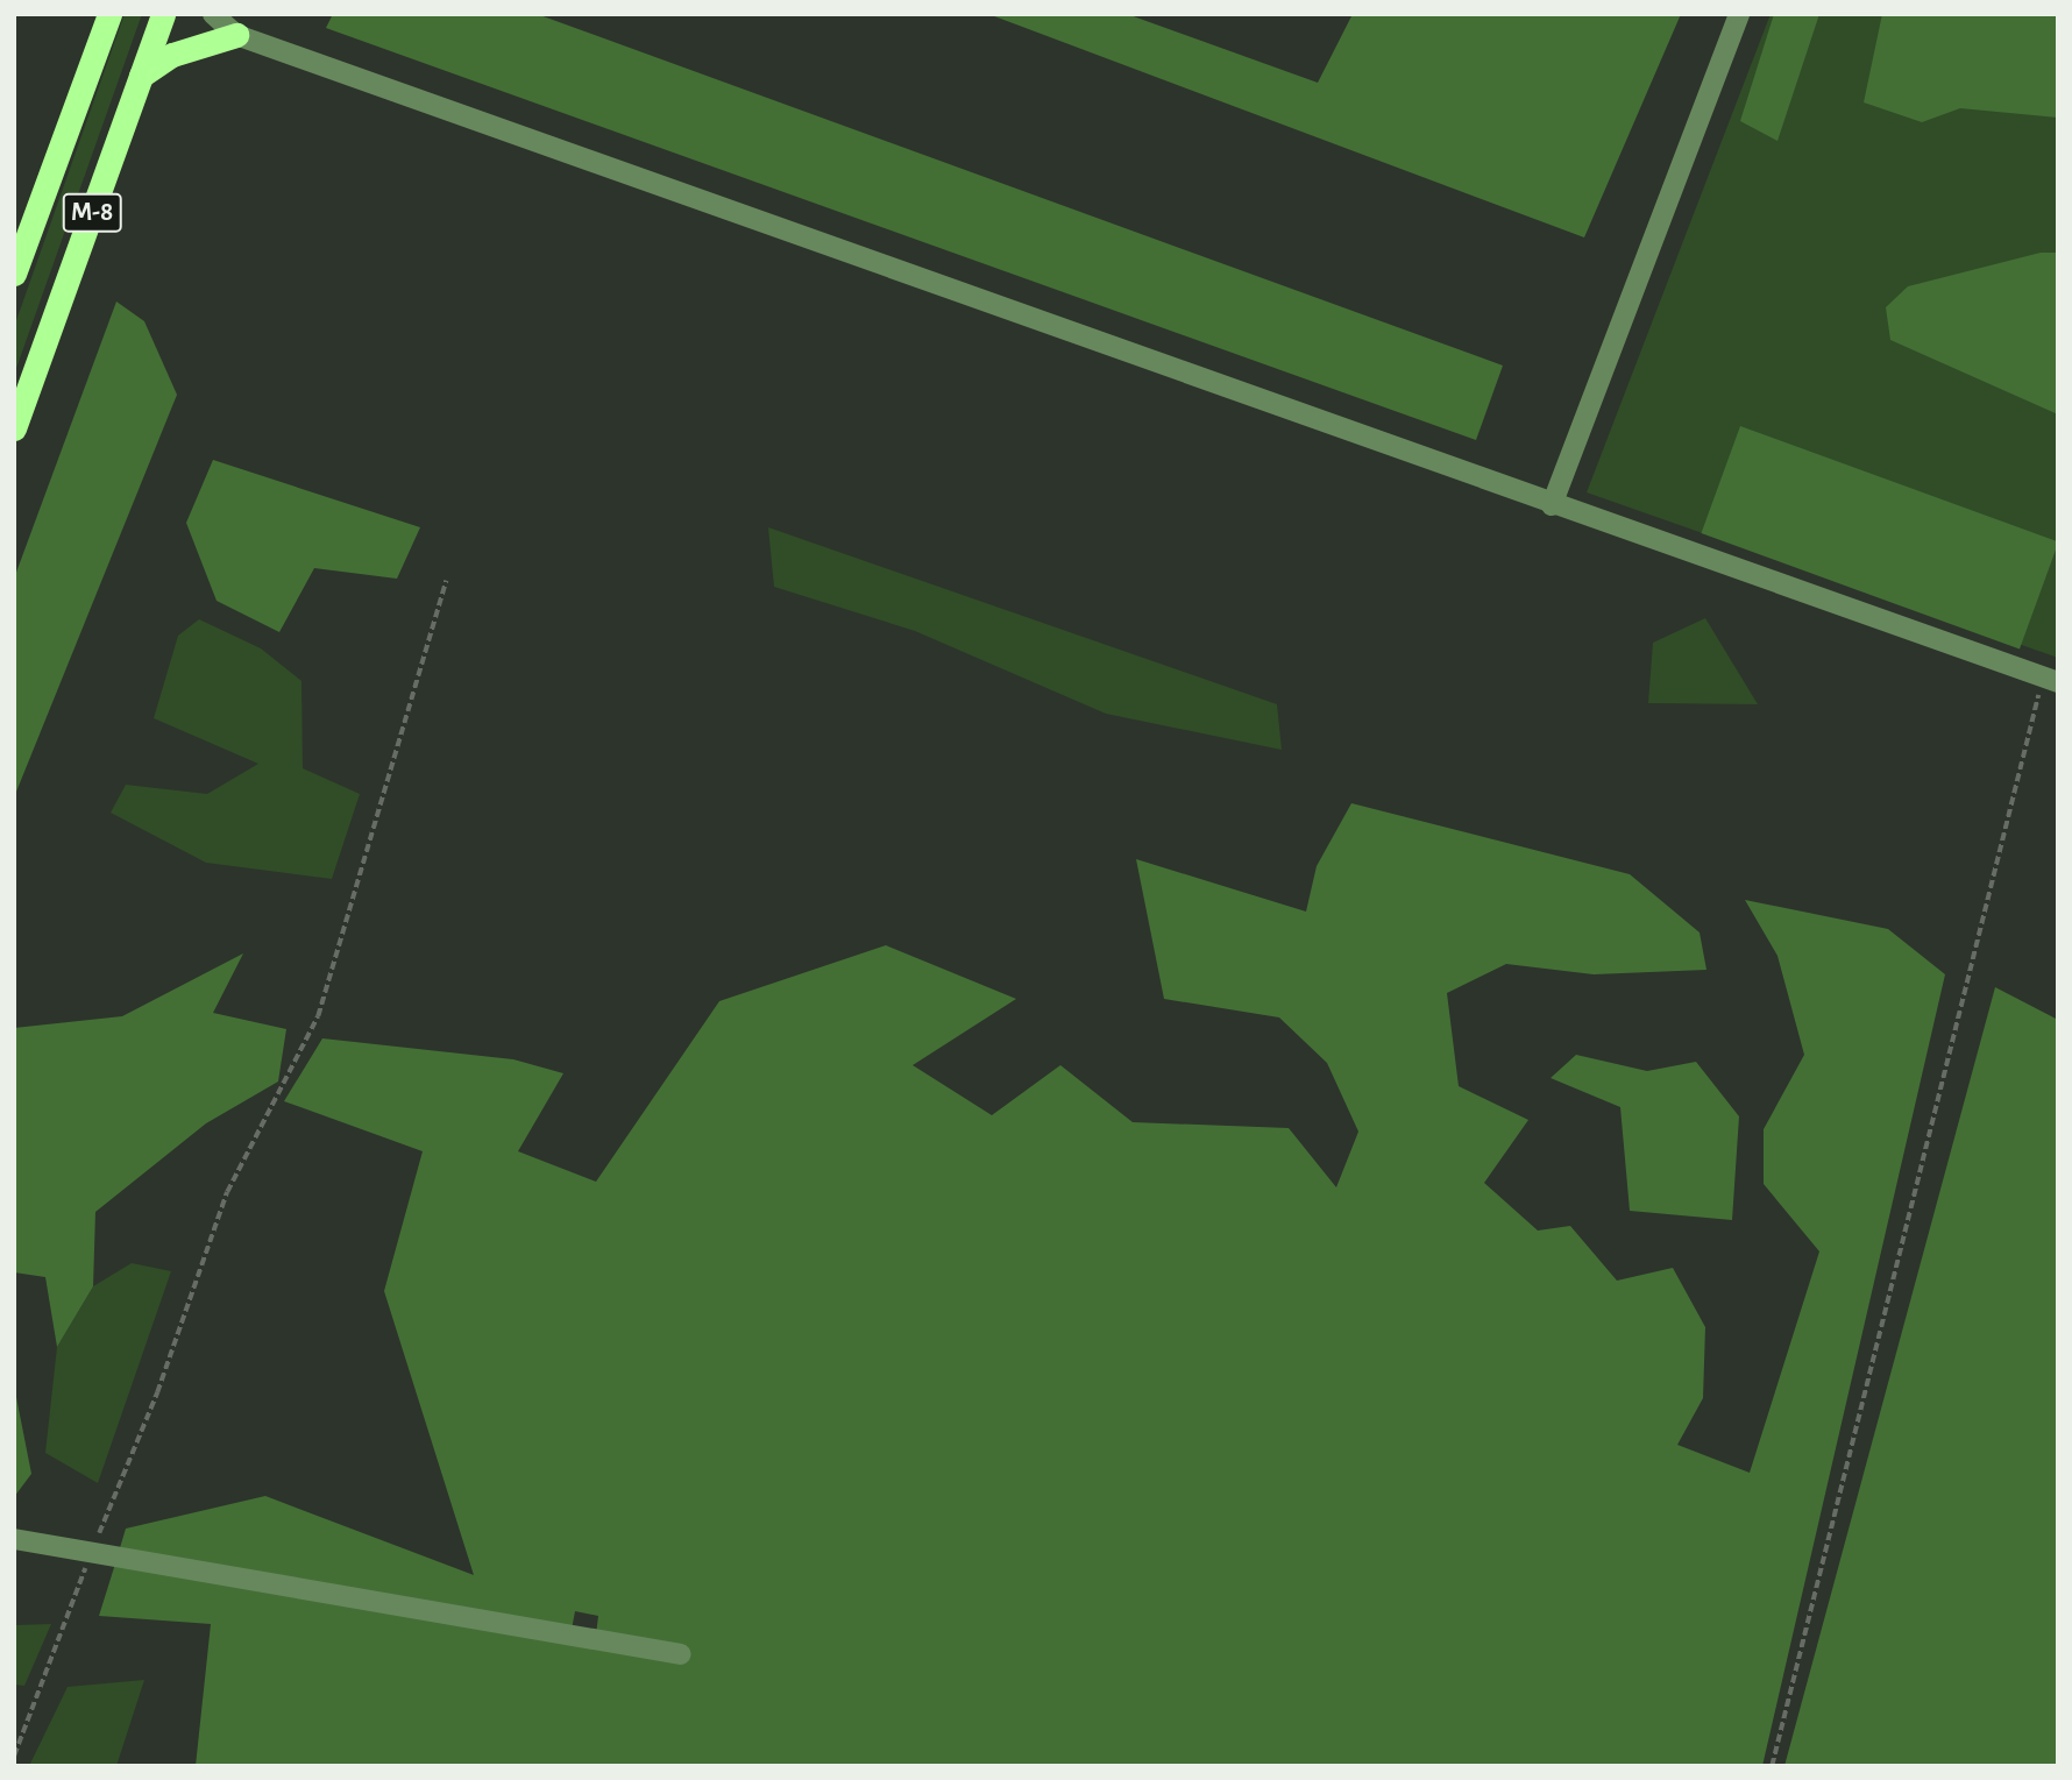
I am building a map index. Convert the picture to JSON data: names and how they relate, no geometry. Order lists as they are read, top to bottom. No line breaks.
{"streets":{"highway":["М-8"]}}
